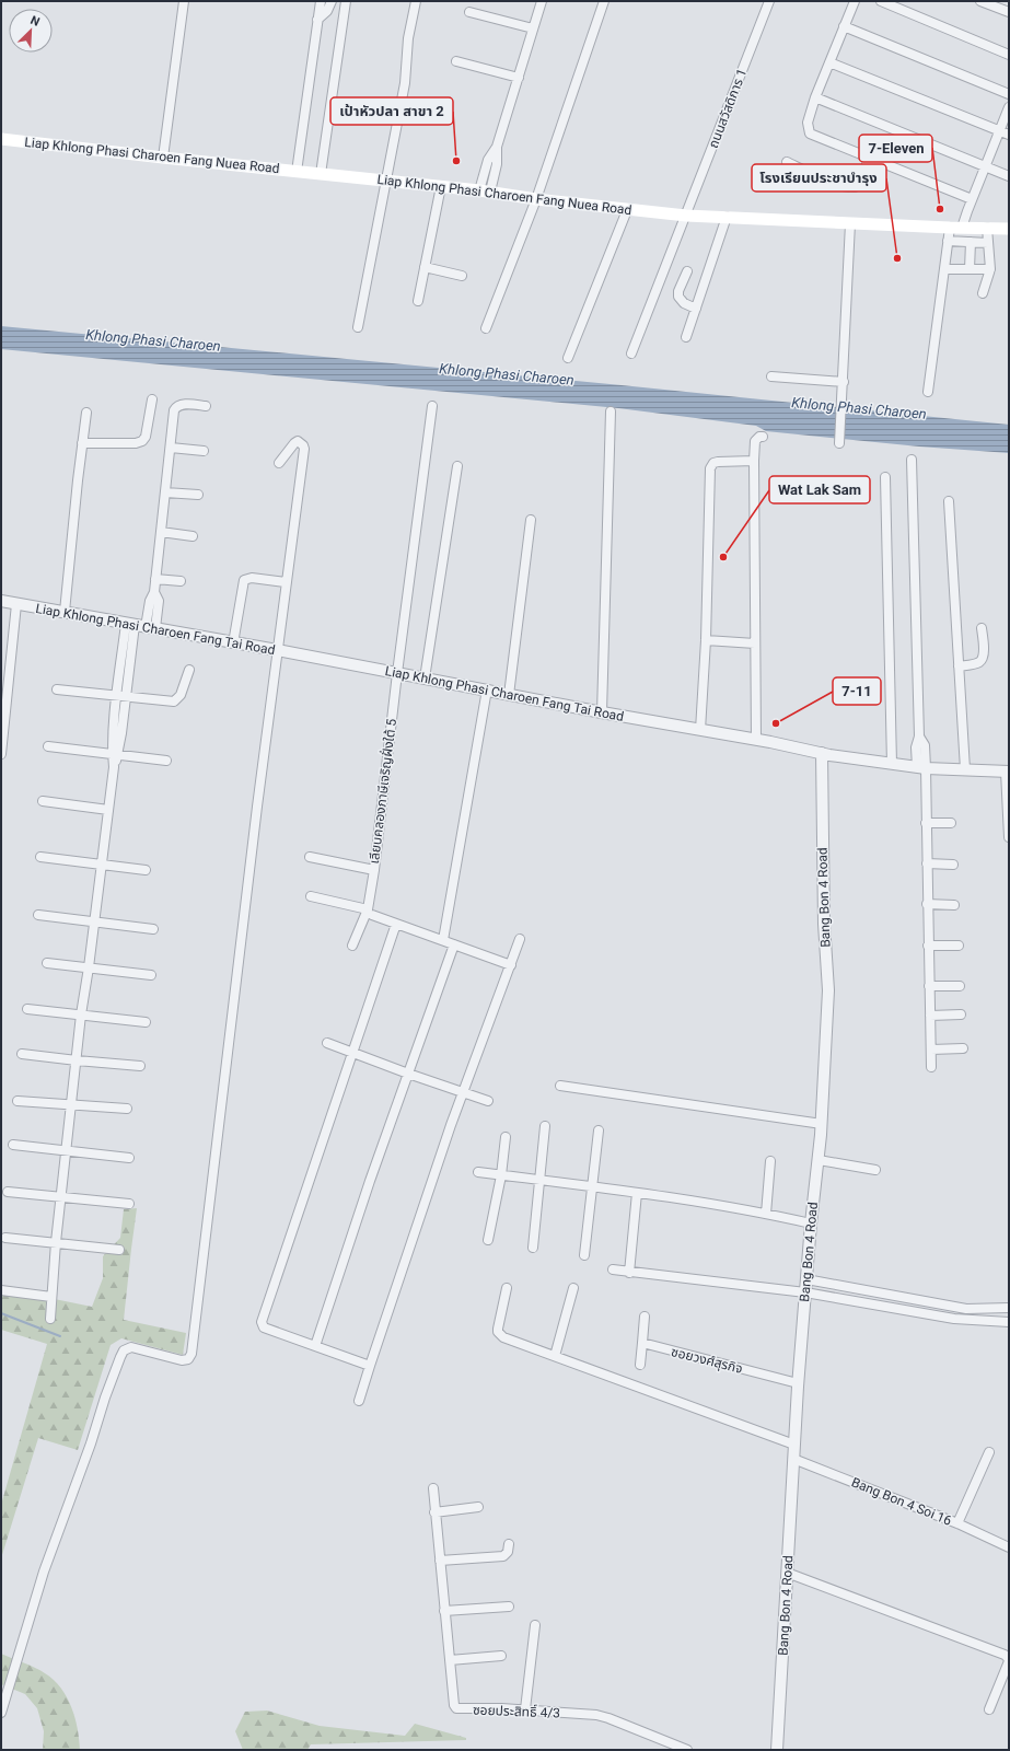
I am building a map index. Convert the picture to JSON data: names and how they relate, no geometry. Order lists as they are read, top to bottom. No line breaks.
{"streets":{"main road":["Liap Khlong Phasi Charoen Fang Nuea Road"],"street":["ถนนสวัสดิการ 1","Liap Khlong Phasi Charoen Fang Tai Road","เลียบคลองภาษีเจริญฝั่งใต้ 5","Bang Bon 4 Road","ซอยวงศ์สุรกิจ","Bang Bon 4 Soi 16","ซอยประสิทธิ์ 4/3"]},"crossings":[["ถนนสวัสดิการ 1","Liap Khlong Phasi Charoen Fang Nuea Road"],["Liap Khlong Phasi Charoen Fang Tai Road","เลียบคลองภาษีเจริญฝั่งใต้ 5"],["Liap Khlong Phasi Charoen Fang Tai Road","Bang Bon 4 Road"],["Bang Bon 4 Road","ซอยวงศ์สุรกิจ"],["Bang Bon 4 Road","Bang Bon 4 Soi 16"]],"water":["Khlong Phasi Charoen"],"places":["เป้าหัวปลา สาขา 2","7-Eleven","โรงเรียนประชาบำรุง","Wat Lak Sam","7-11"],"north":"top right"}
